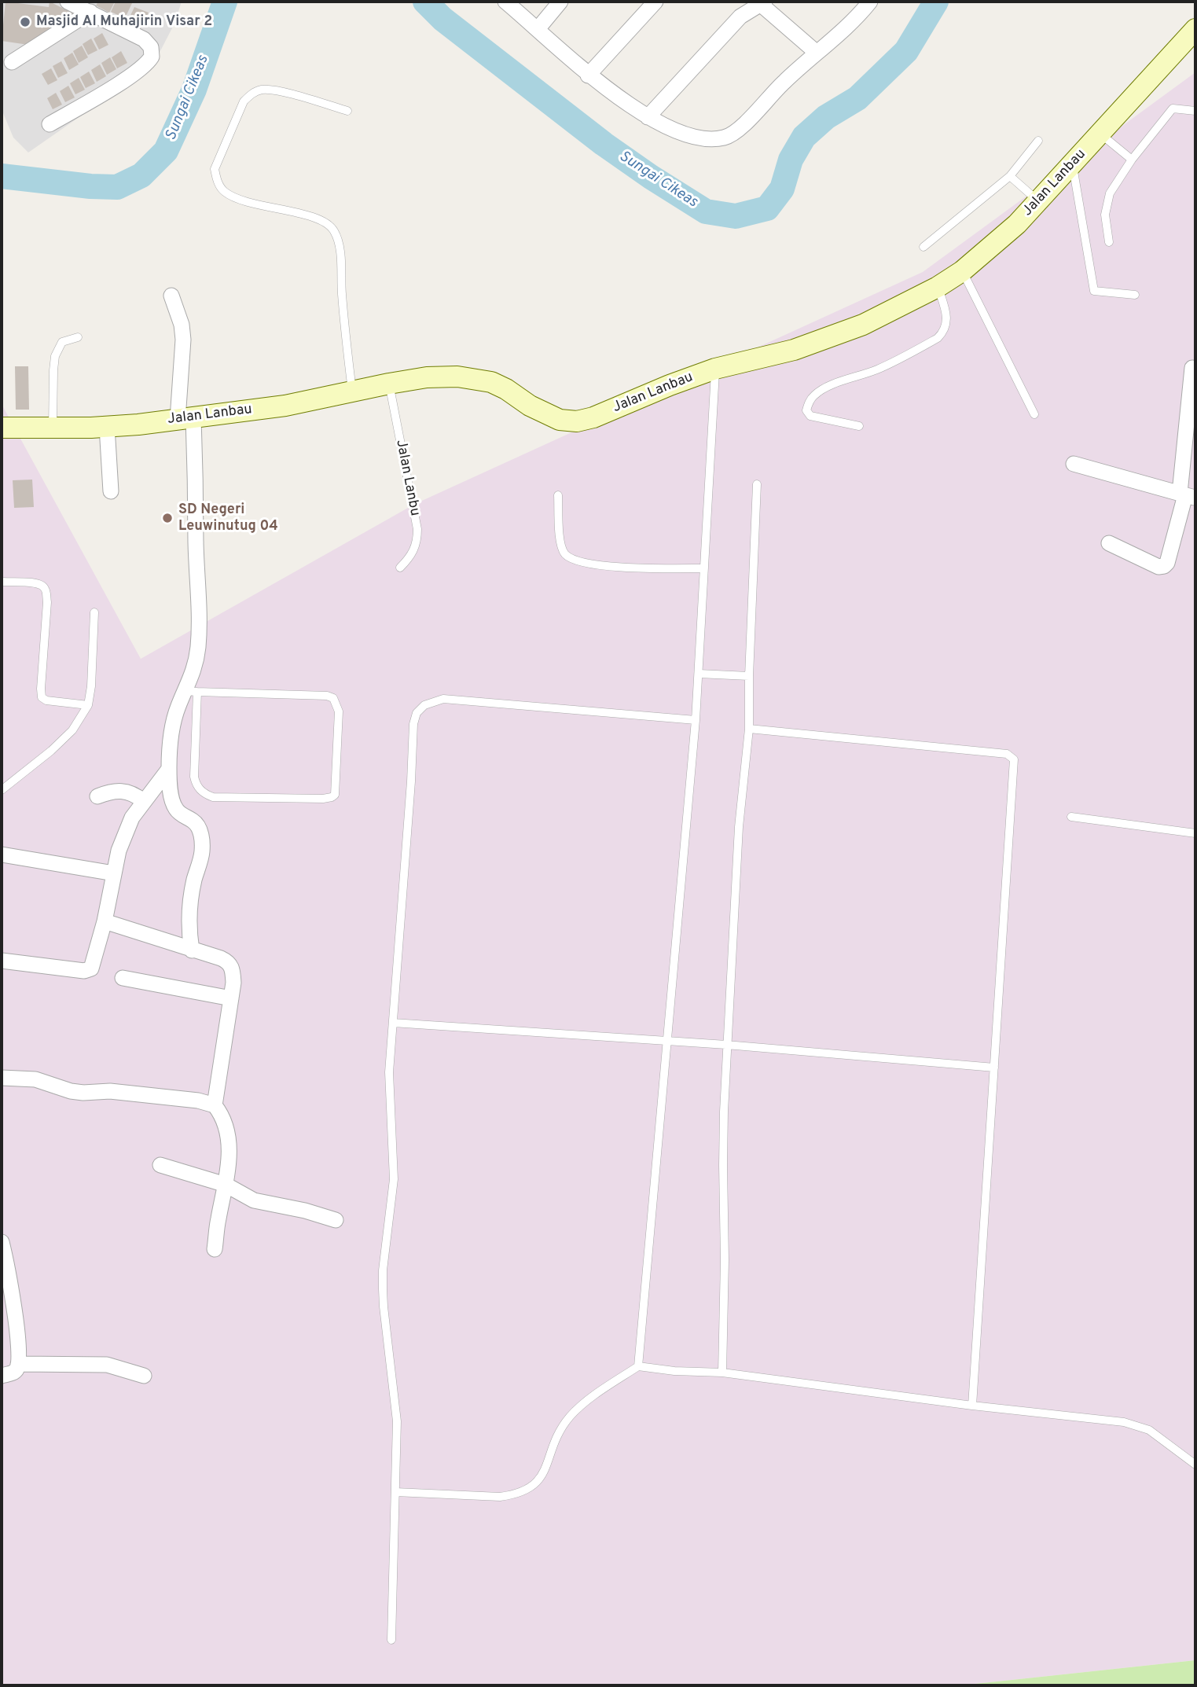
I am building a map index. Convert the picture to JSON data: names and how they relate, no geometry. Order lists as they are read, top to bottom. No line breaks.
{"streets":{"street":["Jalan Lanbau"],"lane":["Jalan Lanbu"]},"crossings":[["Jalan Lanbau","Jalan Lanbu"]],"water":["Sungai Cikeas"],"places":["Masjid Al Muhajirin Visar 2","SD Negeri Leuwinutug 04"]}
